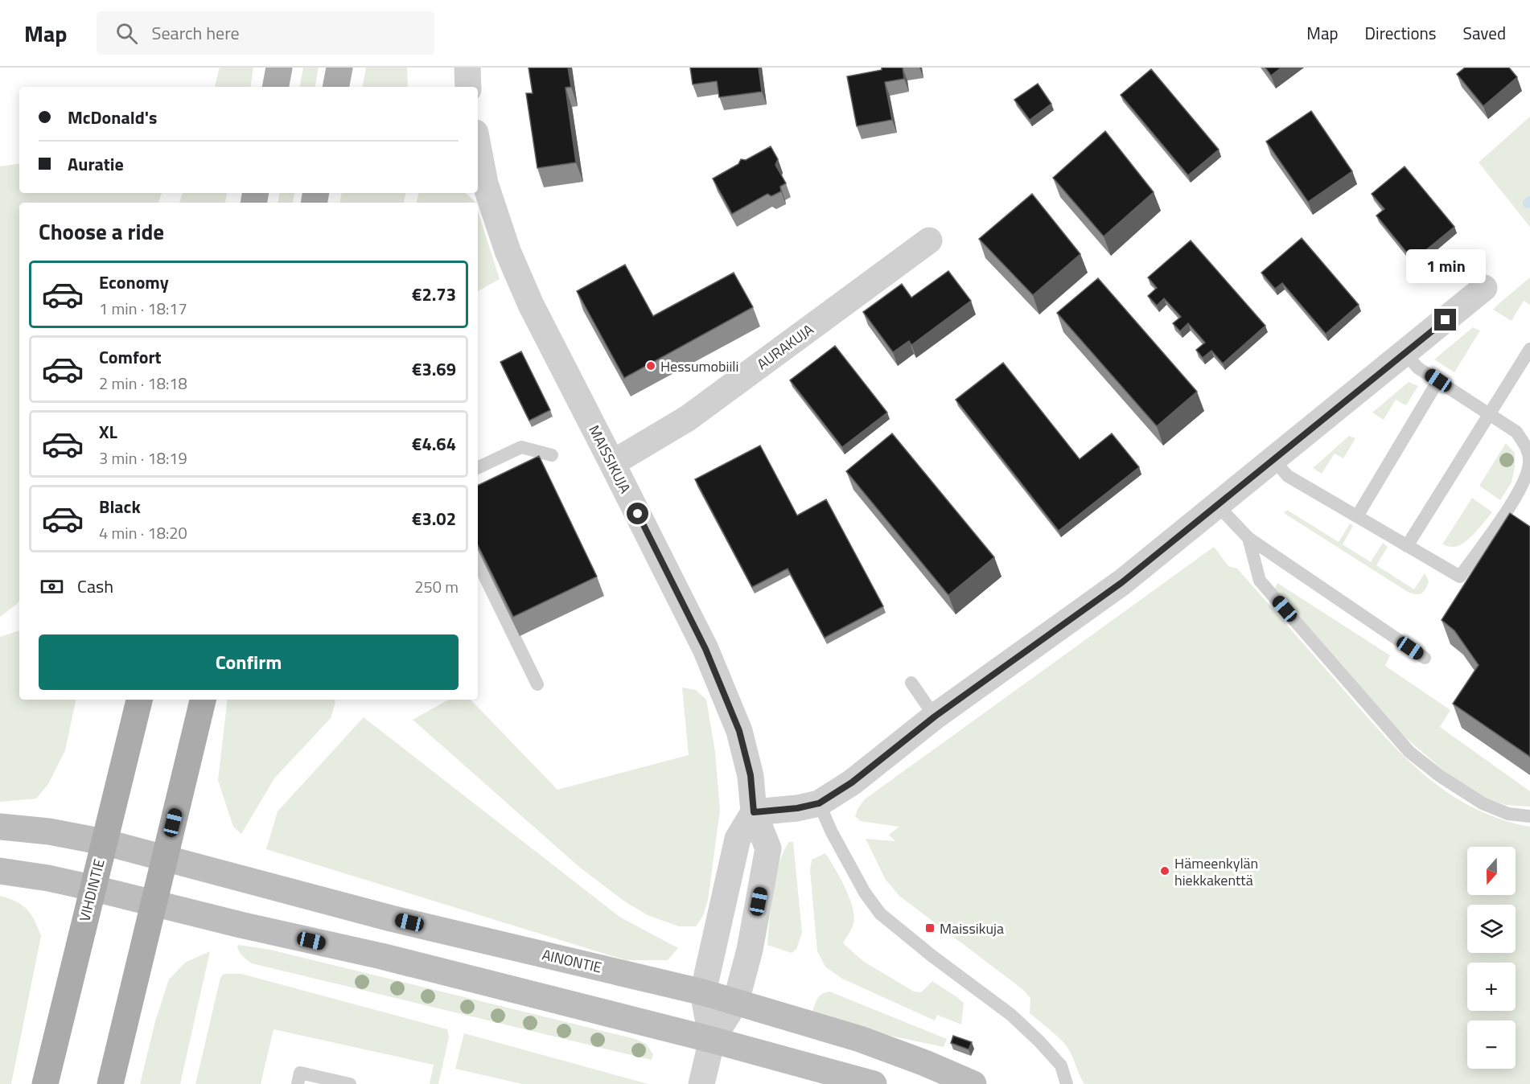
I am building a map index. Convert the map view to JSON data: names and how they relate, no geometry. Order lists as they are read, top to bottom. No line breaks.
{"streets":{"main road":["VIHDINTIE"],"street":["AURAKUJA","MAISSIKUJA","AINONTIE"]},"crossings":[["AURAKUJA","MAISSIKUJA"],["MAISSIKUJA","AINONTIE"],["VIHDINTIE","AINONTIE"]],"places":{"other":["Hessumobiili","Hämeenkylän hiekkakenttä"],"transit":["Maissikuja"]},"north":"bottom","page":{"header":"Map","search":"Search here","nav":["Map","Directions","Saved"],"banner":["McDonald's","Auratie"],"heading":"Choose a ride","bubble":"1 min","list":[{"name":"Economy","note":"1 min · 18:17","value":"€2.73"},{"name":"Comfort","note":"2 min · 18:18","value":"€3.69"},{"name":"XL","note":"3 min · 18:19","value":"€4.64"},{"name":"Black","note":"4 min · 18:20","value":"€3.02"}],"pay":["Cash","250 m"],"buttons":"Confirm","map_buttons":["+","−"]}}
